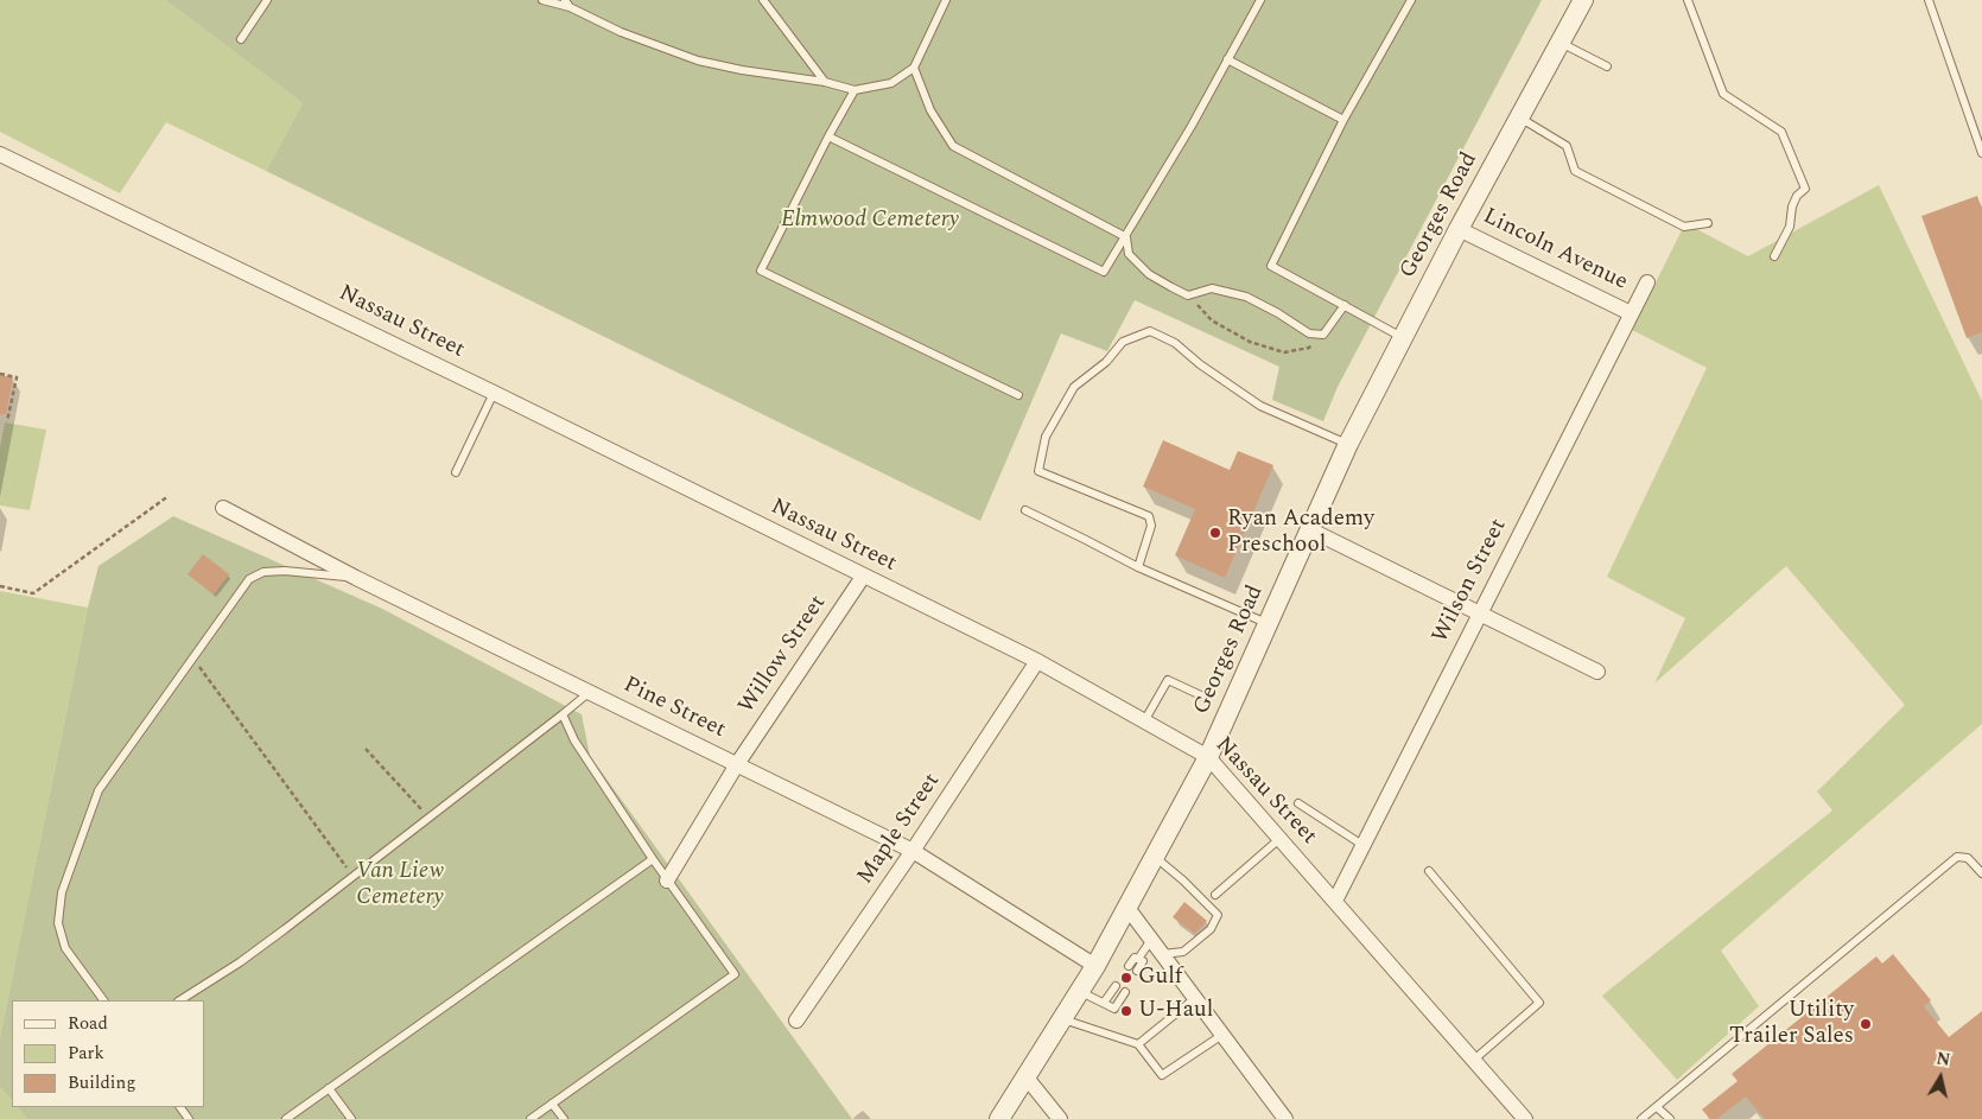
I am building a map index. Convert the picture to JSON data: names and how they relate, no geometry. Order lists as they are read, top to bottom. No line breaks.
{"streets":{"street":["Georges Road","Lincoln Avenue","Nassau Street","Wilson Street","Willow Street","Pine Street","Maple Street"]},"crossings":[["Georges Road","Lincoln Avenue"],["Georges Road","Nassau Street"],["Georges Road","Pine Street"],["Lincoln Avenue","Wilson Street"],["Nassau Street","Wilson Street"],["Nassau Street","Willow Street"],["Nassau Street","Maple Street"],["Willow Street","Pine Street"],["Pine Street","Maple Street"]],"parks":["Elmwood Cemetery","Van Liew Cemetery"],"places":["Ryan Academy Preschool","Gulf","U-Haul","Utility Trailer Sales"],"legend":["Road","Park","Building"],"north":"top"}
